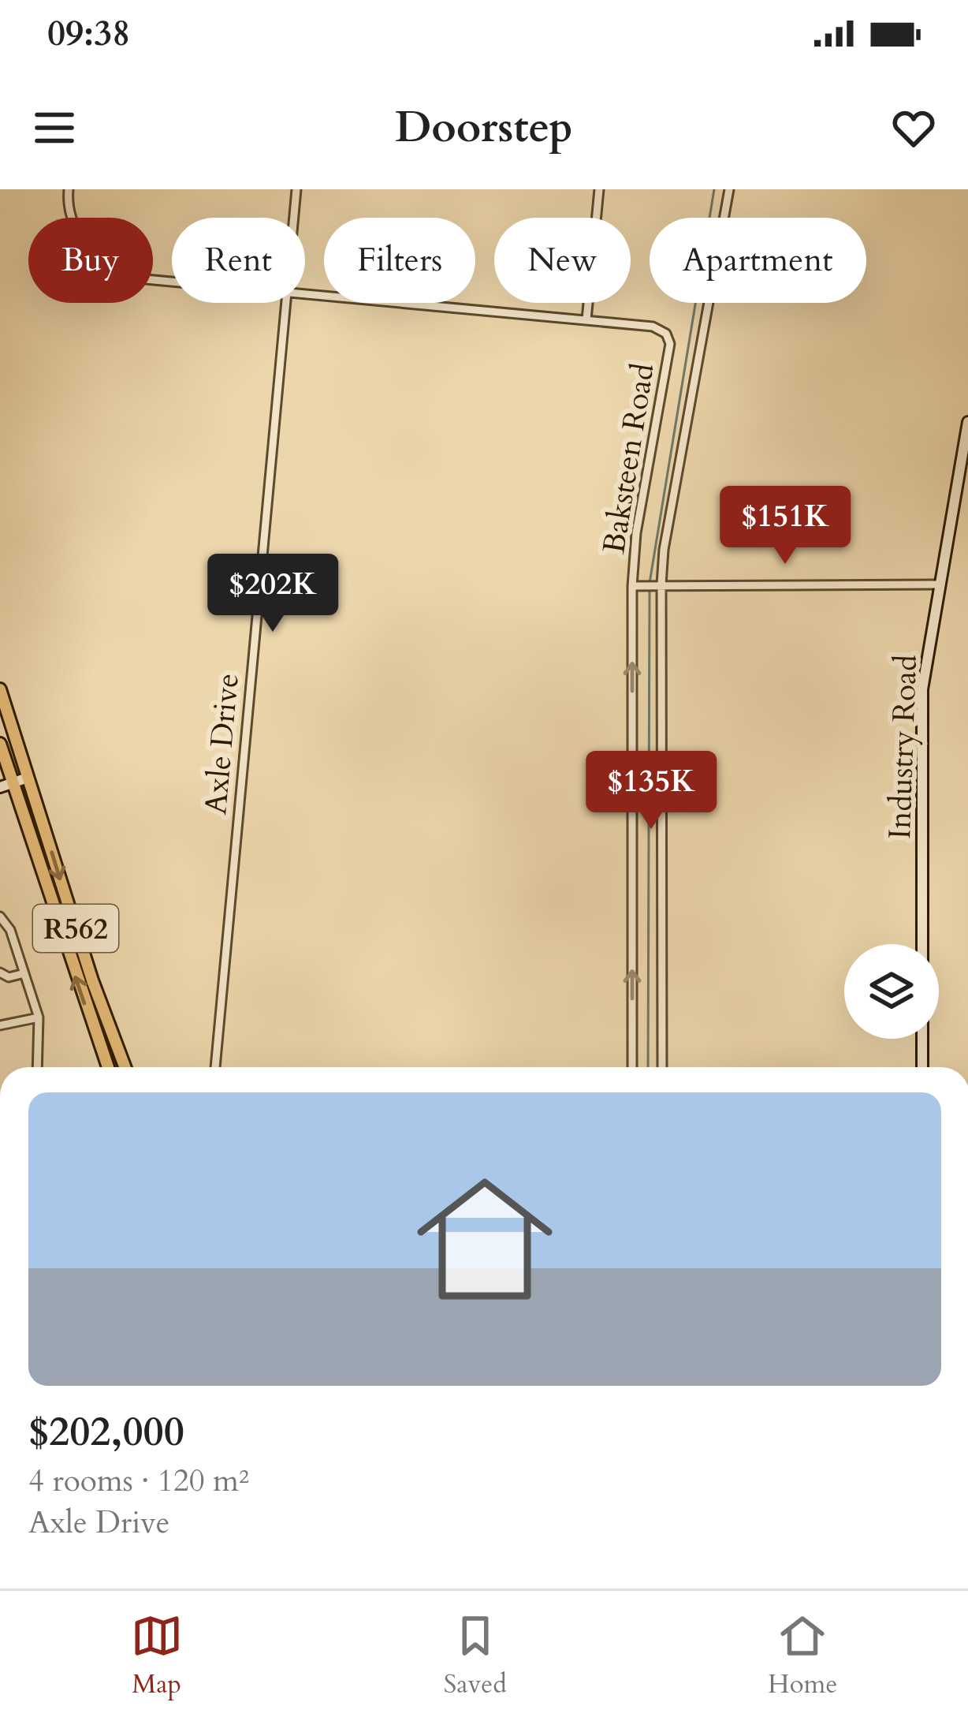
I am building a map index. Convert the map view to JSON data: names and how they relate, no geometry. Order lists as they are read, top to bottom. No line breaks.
{"streets":{"main road":["R562"],"street":["Baksteen Road","Axle Drive","Industry Road"]},"page":{"status":"09:38","header":"Doorstep","chip":["Buy","Rent","Filters","New","Apartment"],"price":["$151K","$202K","$135K"],"list":[{"name":"$202,000","note":"4 rooms · 120 m² · Axle Drive"}],"tabs":["Map","Saved","Home"]}}
